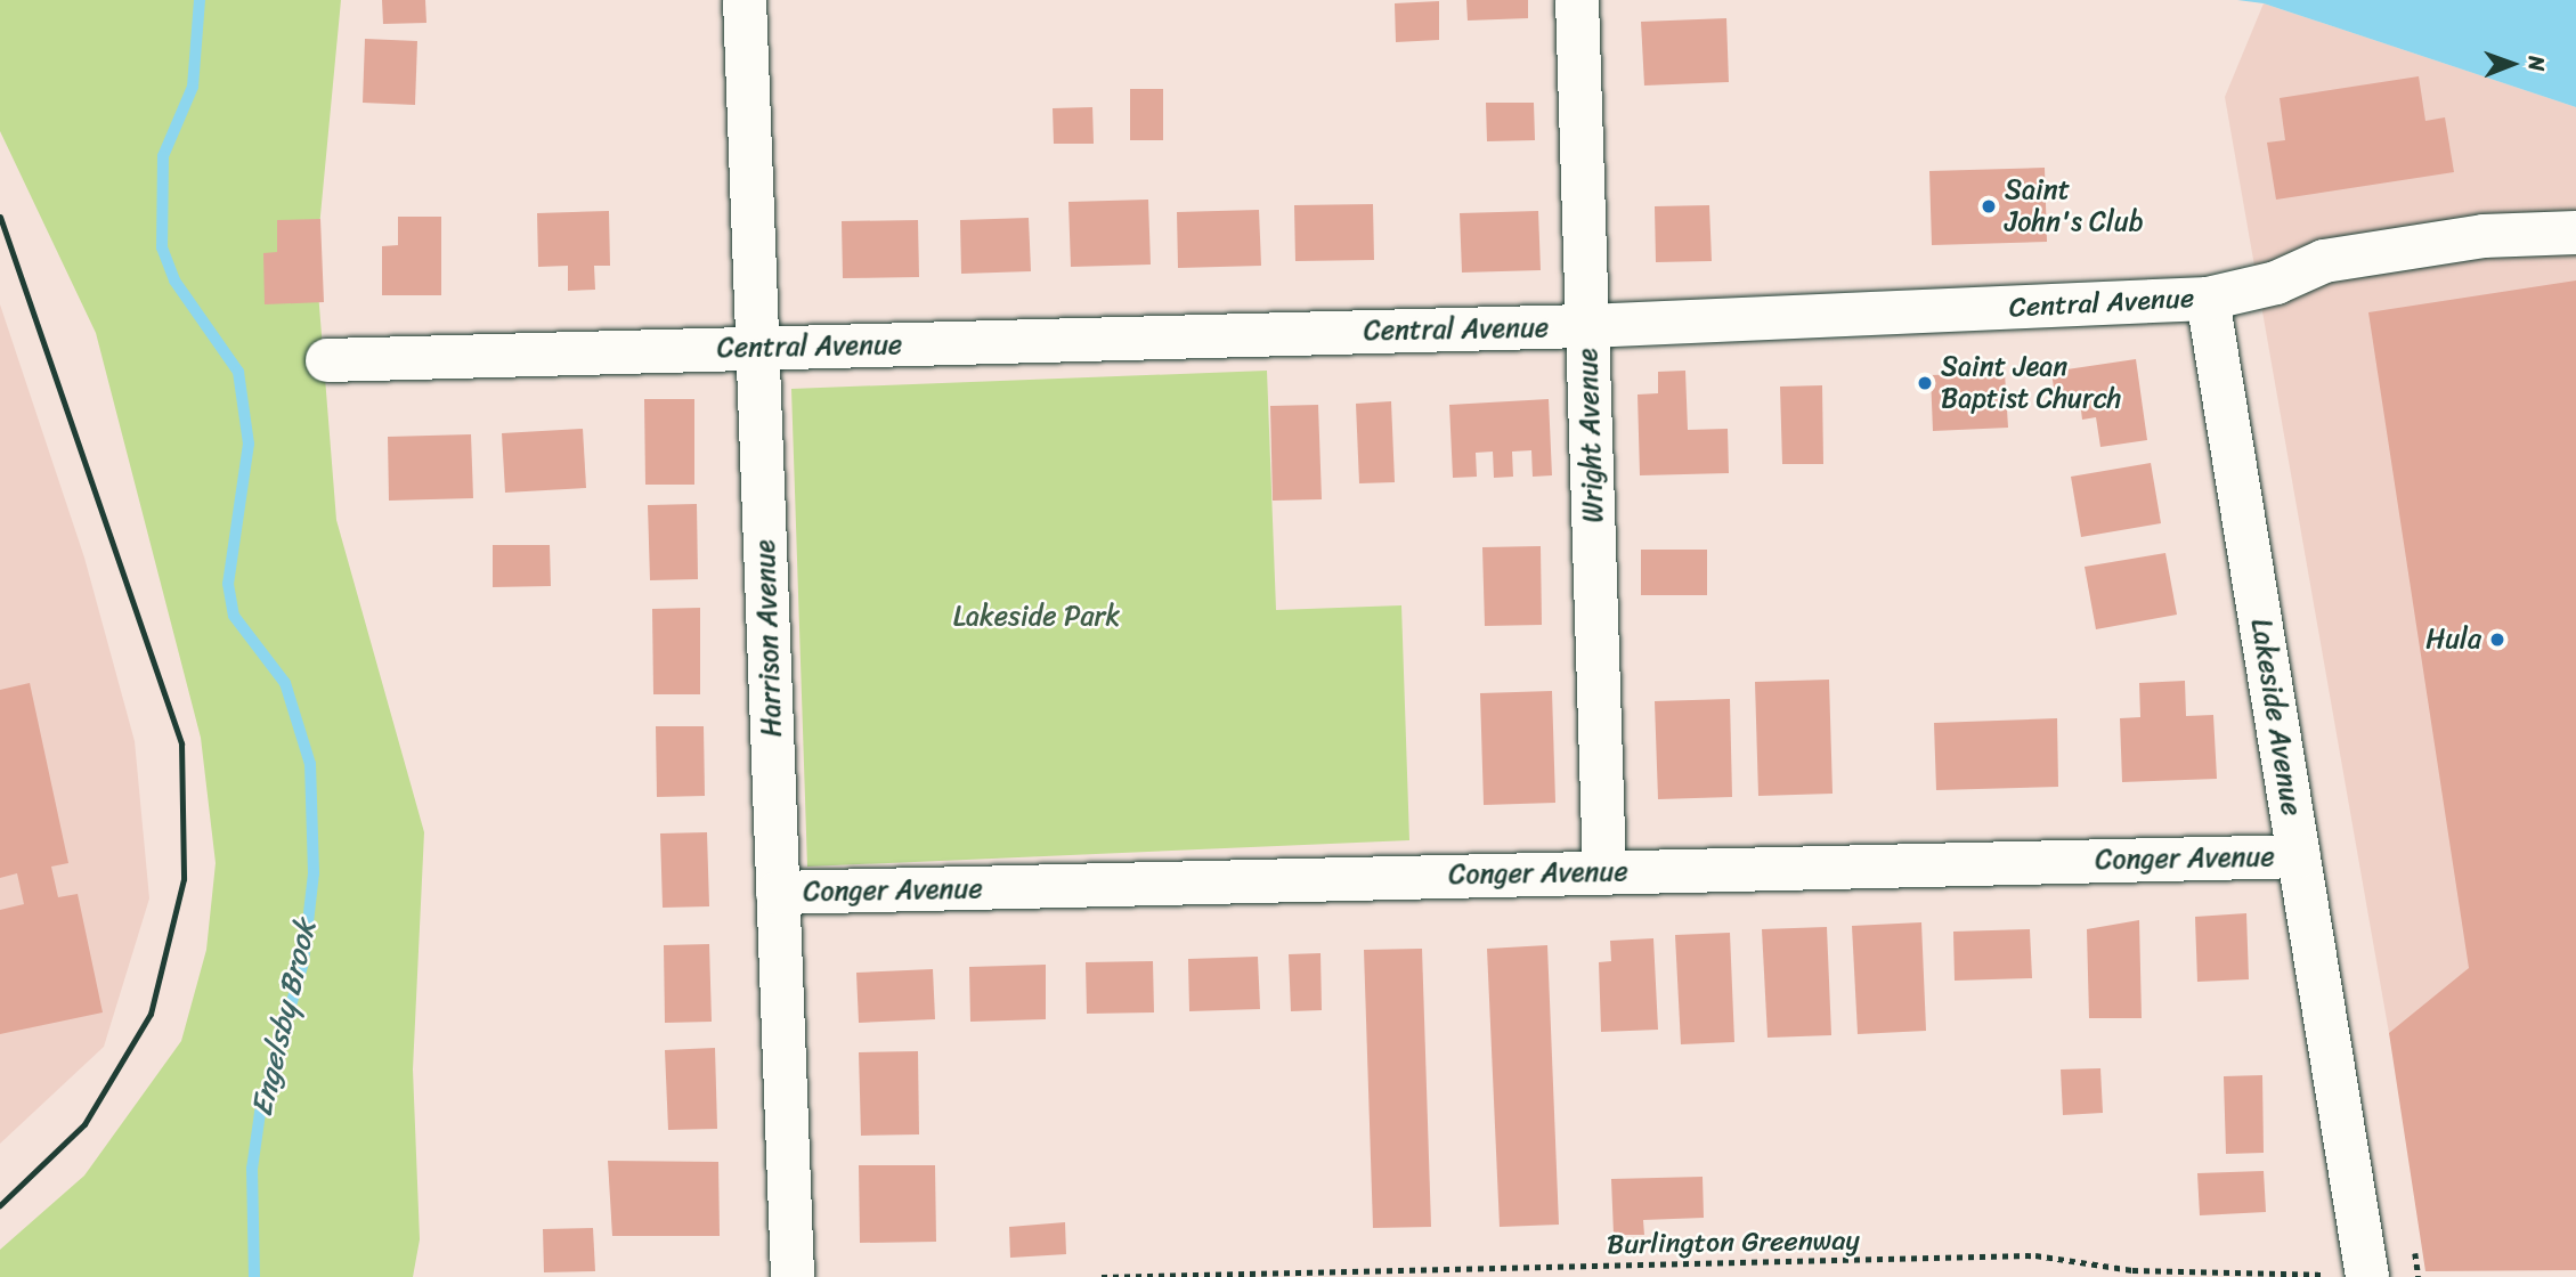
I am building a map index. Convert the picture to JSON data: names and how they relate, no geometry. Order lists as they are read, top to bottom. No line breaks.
{"streets":{"street":["Central Avenue","Wright Avenue","Harrison Avenue","Lakeside Avenue","Conger Avenue"],"path":["Burlington Greenway"]},"crossings":[["Central Avenue","Wright Avenue"],["Central Avenue","Harrison Avenue"],["Central Avenue","Lakeside Avenue"],["Wright Avenue","Conger Avenue"],["Harrison Avenue","Conger Avenue"],["Lakeside Avenue","Conger Avenue"],["Lakeside Avenue","Burlington Greenway"]],"water":["Engelsby Brook"],"parks":["Lakeside Park"],"places":["Saint John's Club","Saint Jean Baptist Church","Hula"],"north":"right"}
